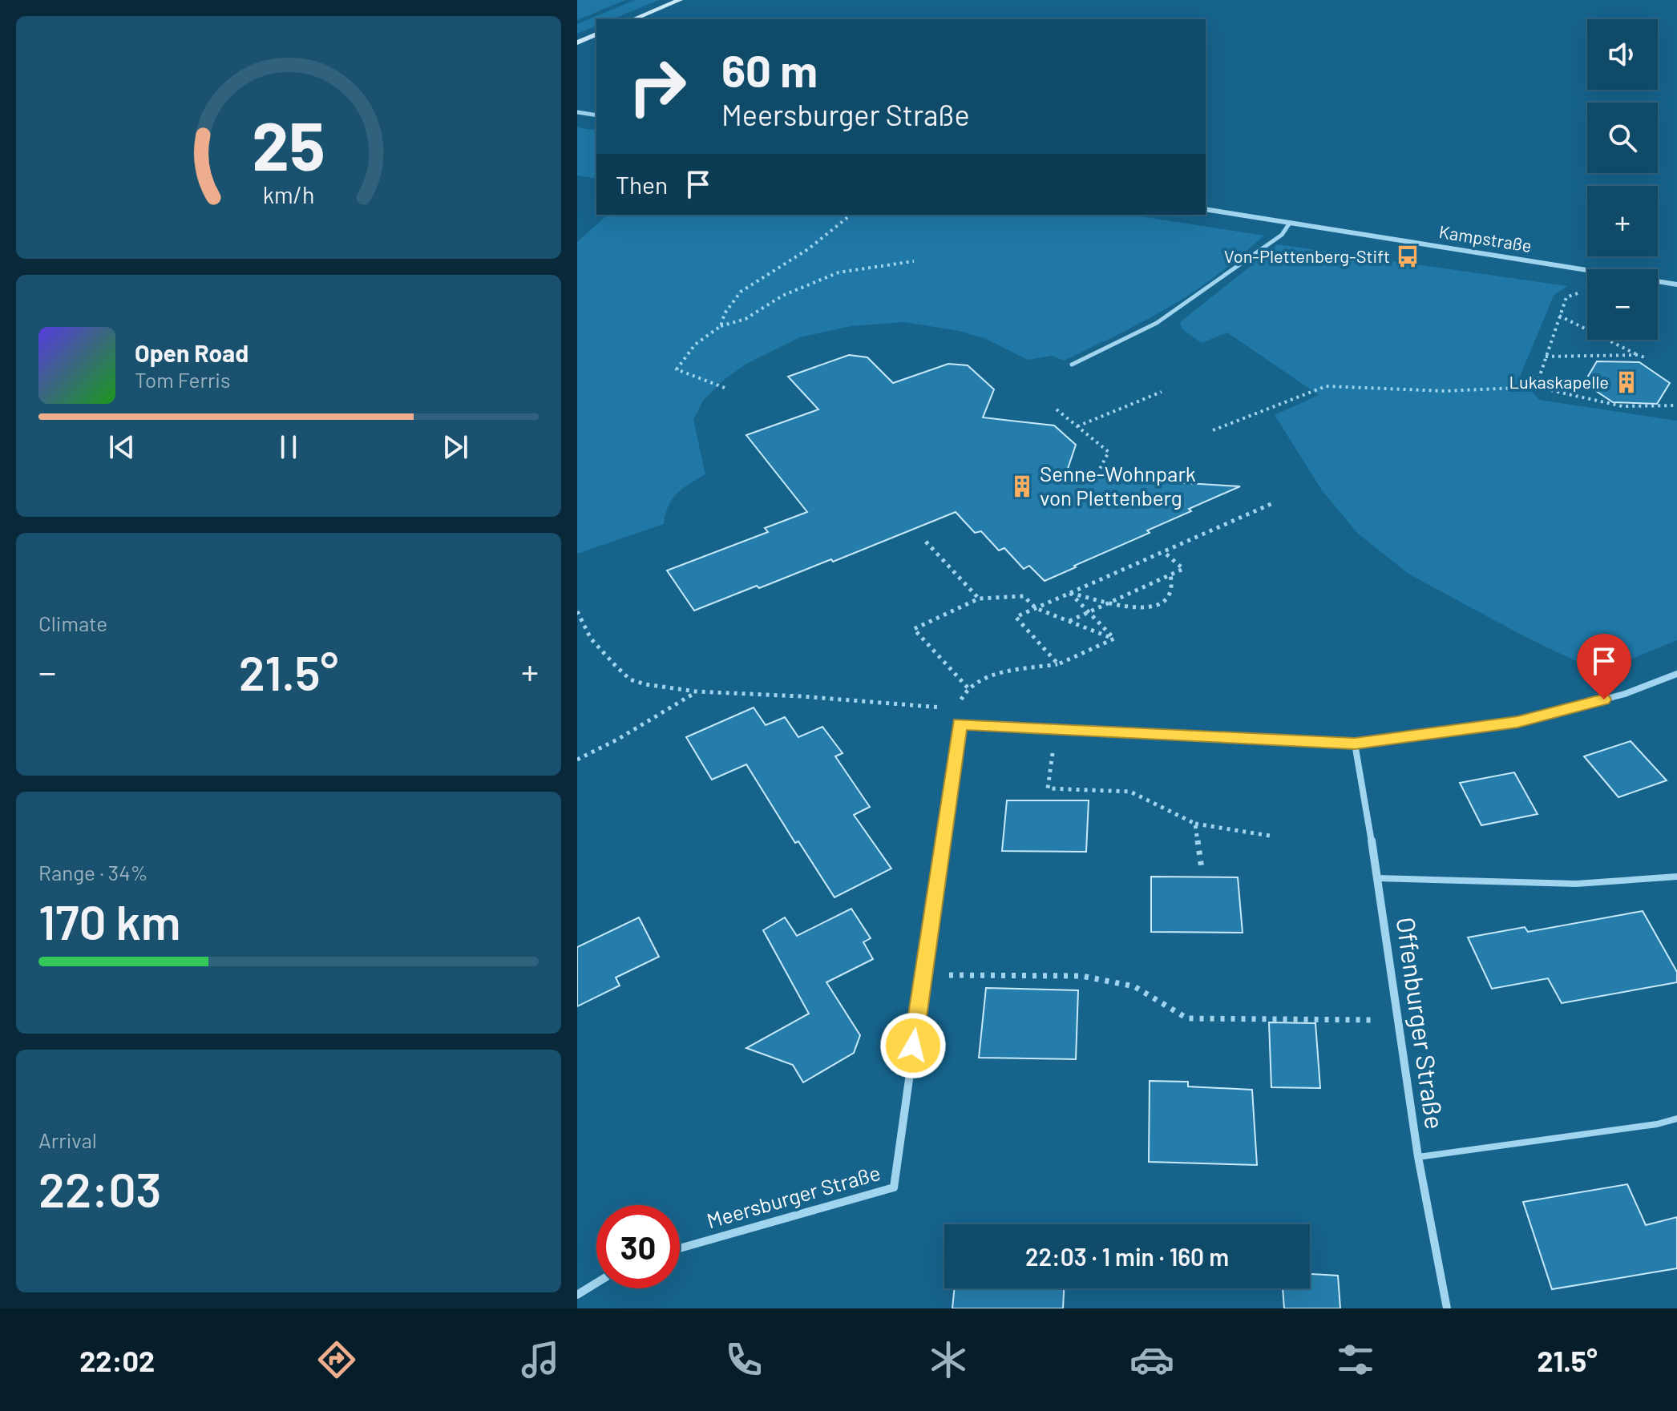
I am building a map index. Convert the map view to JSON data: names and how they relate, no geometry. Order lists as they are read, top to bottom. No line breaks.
{"streets":{"street":["Kampstraße","Offenburger Straße","Meersburger Straße"]},"places":{"bus stop":["Von-Plettenberg-Stift"],"building":["Lukaskapelle","Senne-Wohnpark von Plettenberg"]},"page":{"map_buttons":["+","−"],"turn":["60 m","Meersburger Straße"],"then":"Then","song":["Open Road","Tom Ferris"],"tile":["Climate",["Range · 34%","170 km"],["Arrival","22:03"]],"heat":["−","21.5°","+"],"limit":"30","trip":"22:03 · 1 min · 160 m","tabs":["22:02","21.5°"],"gauge":["25","km/h"]}}
